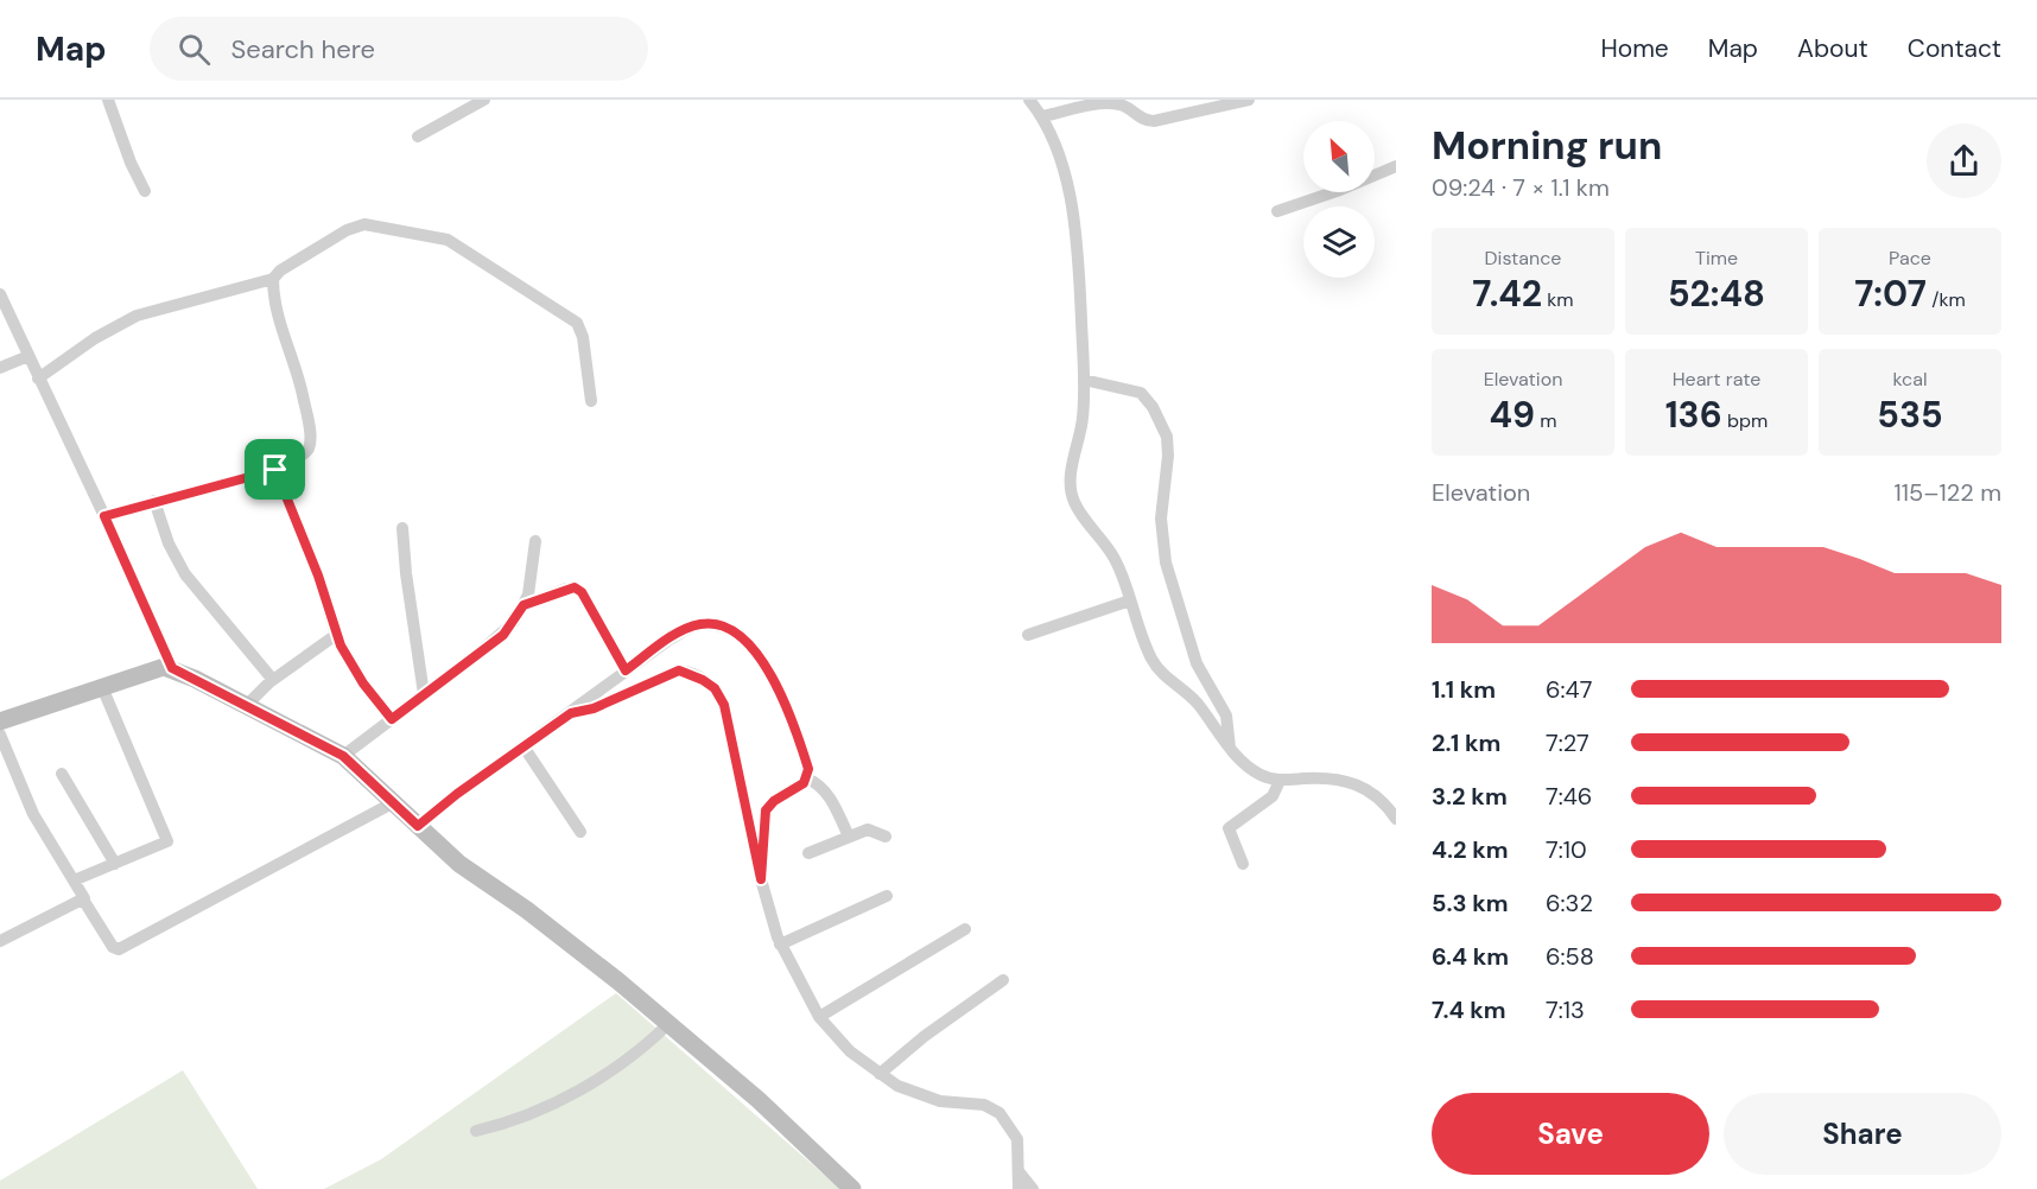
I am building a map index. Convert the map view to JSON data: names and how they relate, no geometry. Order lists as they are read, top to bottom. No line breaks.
{"north":"top left","page":{"header":"Map","search":"Search here","nav":["Home","Map","About","Contact"],"heading":["Morning run","09:24 · 7 × 1.1 km"],"stats":[["Distance","7.42 km"],["Time","52:48"],["Pace","7:07 /km"],["Elevation","49 m"],["Heart rate","136 bpm"],["kcal","535"]],"chart":["Elevation","115–122 m"],"list":[{"name":"1.1 km","note":"6:47"},{"name":"2.1 km","note":"7:27"},{"name":"3.2 km","note":"7:46"},{"name":"4.2 km","note":"7:10"},{"name":"5.3 km","note":"6:32"},{"name":"6.4 km","note":"6:58"},{"name":"7.4 km","note":"7:13"}],"buttons":["Save","Share"]}}
